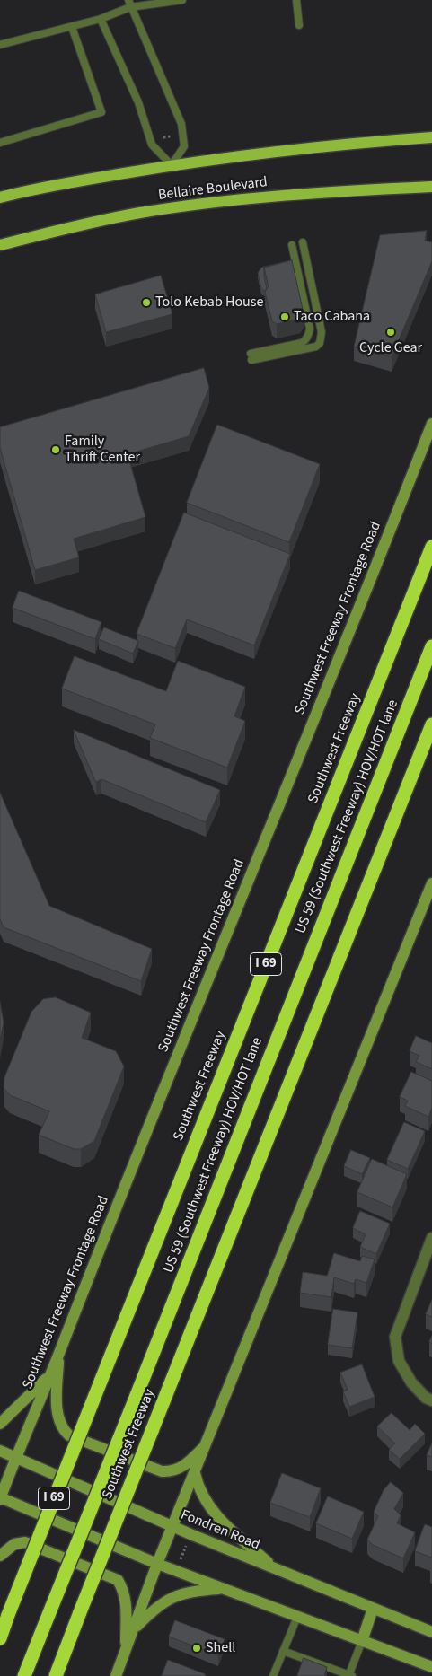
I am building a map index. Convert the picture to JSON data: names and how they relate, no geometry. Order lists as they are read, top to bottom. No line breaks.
{"streets":{"highway":["Southwest Freeway","US 59 (Southwest Freeway) HOV/HOT lane","I 69"],"main road":["Bellaire Boulevard","Southwest Freeway Frontage Road","Fondren Road"]},"crossings":[["Southwest Freeway Frontage Road","Fondren Road"]],"places":["Tolo Kebab House","Taco Cabana","Cycle Gear","Family Thrift Center","Shell"]}
